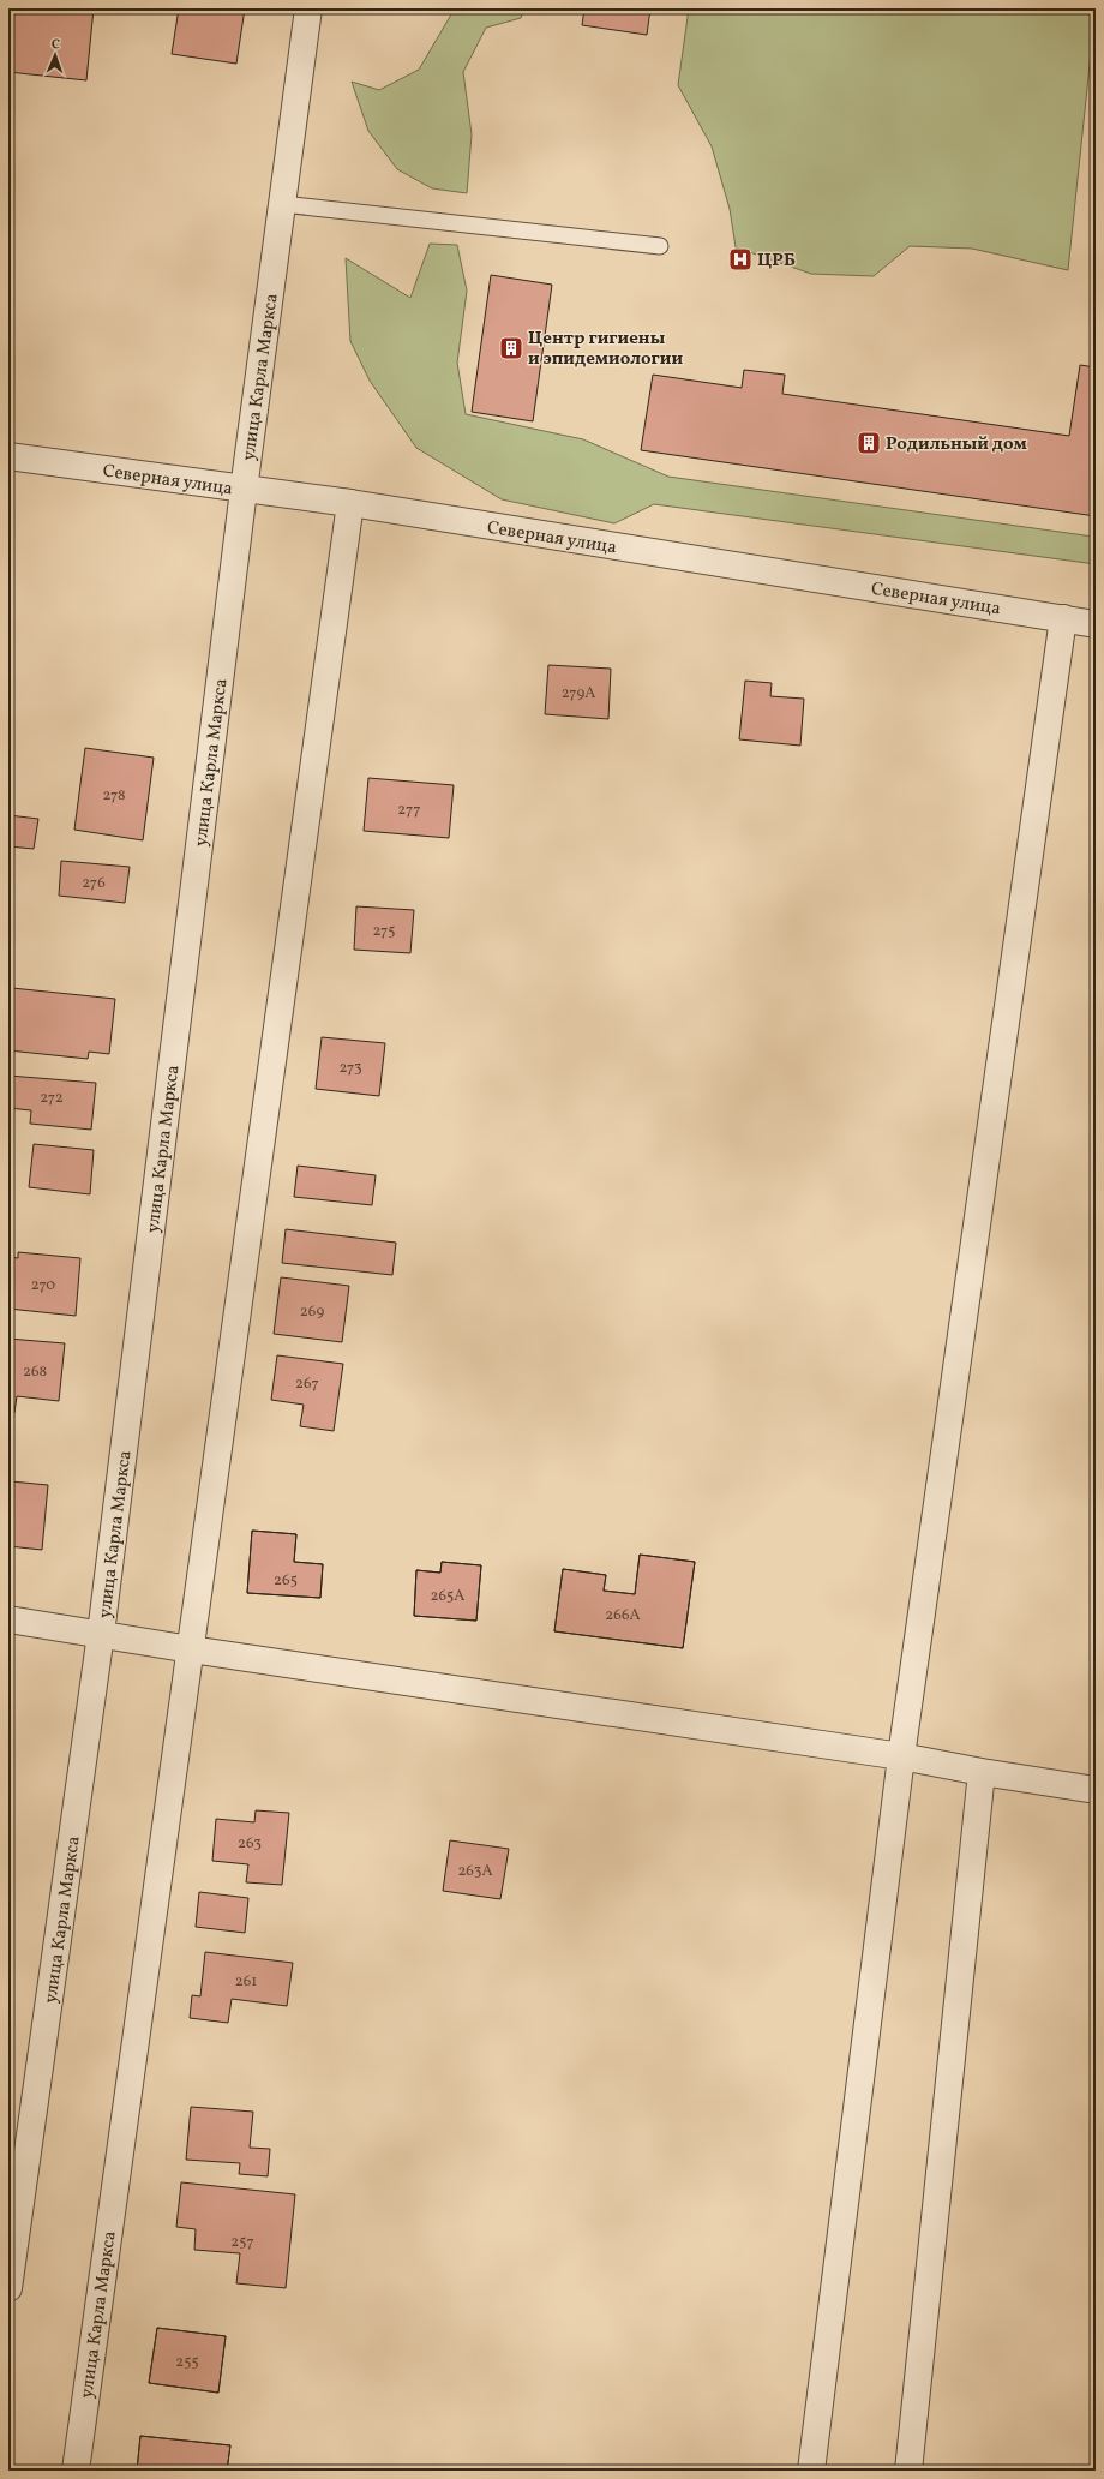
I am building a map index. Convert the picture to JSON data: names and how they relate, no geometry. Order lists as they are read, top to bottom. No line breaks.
{"streets":{"street":["улица Карла Маркса","Северная улица"]},"crossings":[["улица Карла Маркса","Северная улица"]],"places":{"hospital":["ЦРБ"],"building":["Центр гигиены и эпидемиологии","Родильный дом"]},"house_numbers":["279А","278","277","276","275","273","272","270","269","268","267","265","265А","266А","263","263А","261","257","255"],"north":"top"}
